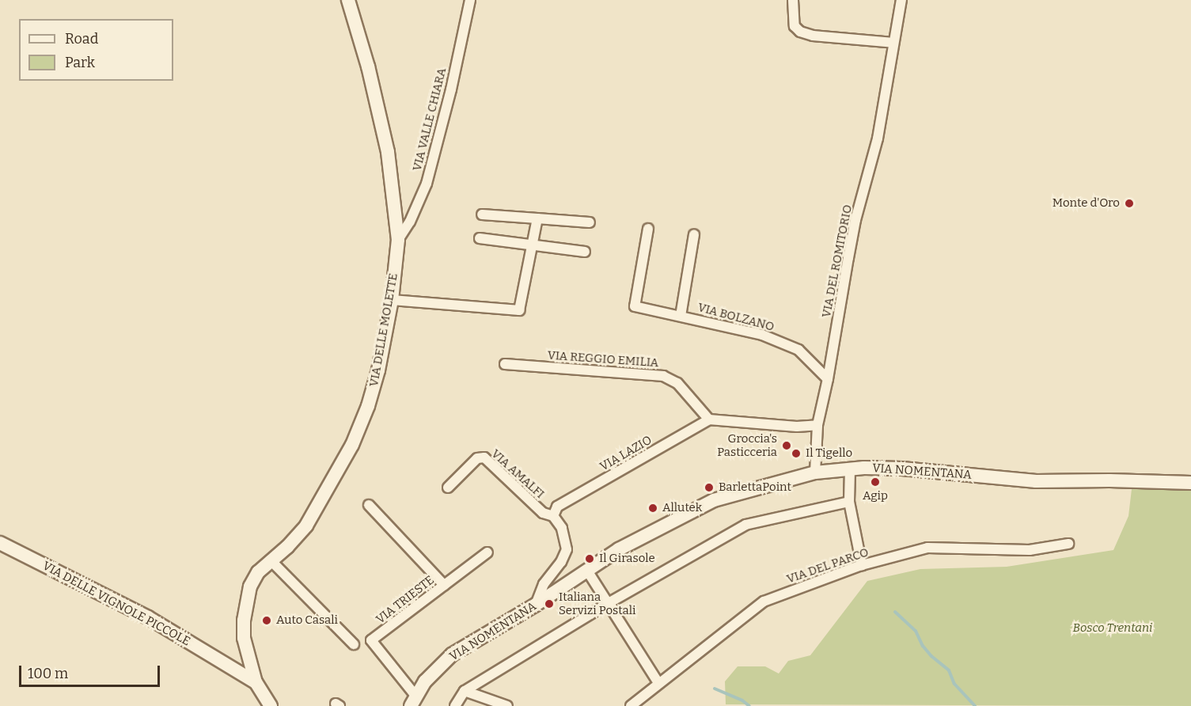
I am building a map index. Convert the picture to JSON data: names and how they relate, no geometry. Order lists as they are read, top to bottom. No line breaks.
{"streets":{"street":["VIA VALLE CHIARA","VIA DEL ROMITORIO","VIA BOLZANO","VIA DELLE MOLETTE","VIA REGGIO EMILIA","VIA LAZIO","VIA NOMENTANA","VIA AMALFI","VIA DEL PARCO","VIA TRIESTE","VIA DELLE VIGNOLE PICCOLE"]},"crossings":[["VIA VALLE CHIARA","VIA DELLE MOLETTE"],["VIA DEL ROMITORIO","VIA BOLZANO"],["VIA DEL ROMITORIO","VIA NOMENTANA"],["VIA DELLE MOLETTE","VIA DELLE VIGNOLE PICCOLE"],["VIA REGGIO EMILIA","VIA LAZIO"],["VIA LAZIO","VIA AMALFI"],["VIA NOMENTANA","VIA TRIESTE"]],"parks":["Bosco Trentani"],"places":["Monte d'Oro","Groccia's Pasticceria","Il Tigello","Agip","BarlettaPoint","Allutek","Il Girasole","Italiana Servizi Postali","Auto Casali"],"legend":["Road","Park"],"scale_bar":"100 m"}
